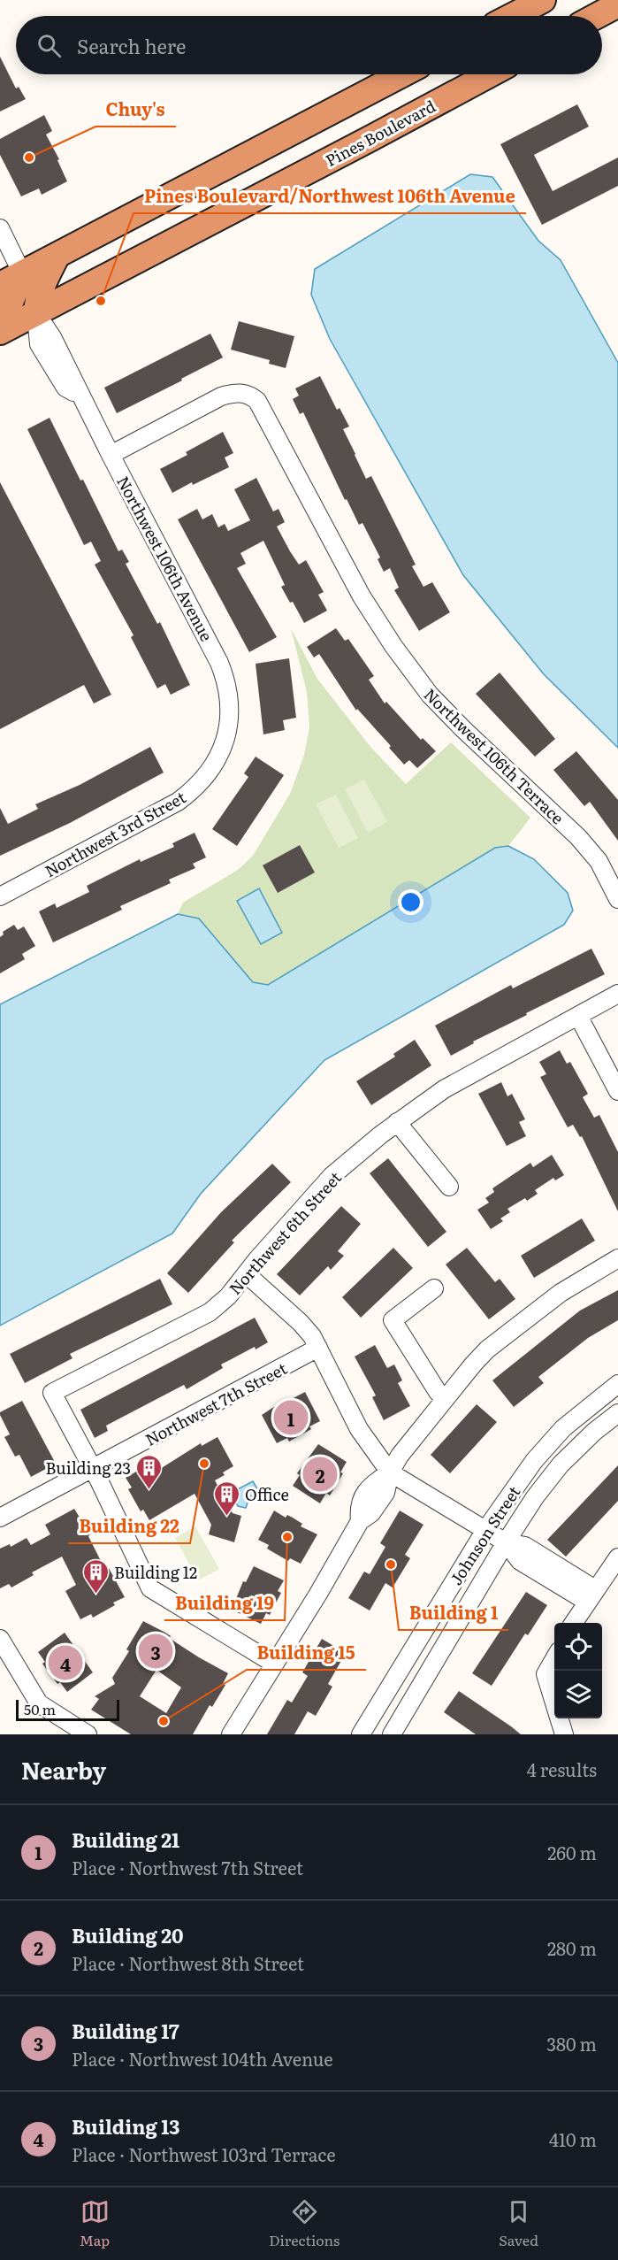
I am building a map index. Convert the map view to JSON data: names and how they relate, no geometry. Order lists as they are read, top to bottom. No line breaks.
{"streets":{"highway":["Pines Boulevard"],"street":["Northwest 106th Avenue","Northwest 106th Terrace","Northwest 3rd Street","Northwest 6th Street","Northwest 7th Street","Johnson Street"]},"crossings":[["Pines Boulevard","Northwest 106th Avenue"],["Northwest 106th Avenue","Northwest 106th Terrace"],["Northwest 106th Avenue","Northwest 3rd Street"],["Northwest 6th Street","Northwest 7th Street"]],"places":{"other":["Chuy's","Pines Boulevard/Northwest 106th Avenue","Building 22","Building 19","Building 1","Building 15"],"building":["Building 23","Office","Building 12"]},"scale_bar":"50 m","page":{"search":"Search here","pins":["1","2","3","4"],"scale":"50 m","heading":["Nearby","4 results"],"list":[{"mark":"1","name":"Building 21","note":"Place · Northwest 7th Street","value":"260 m"},{"mark":"2","name":"Building 20","note":"Place · Northwest 8th Street","value":"280 m"},{"mark":"3","name":"Building 17","note":"Place · Northwest 104th Avenue","value":"380 m"},{"mark":"4","name":"Building 13","note":"Place · Northwest 103rd Terrace","value":"410 m"}],"nav":["Map","Directions","Saved"]}}
